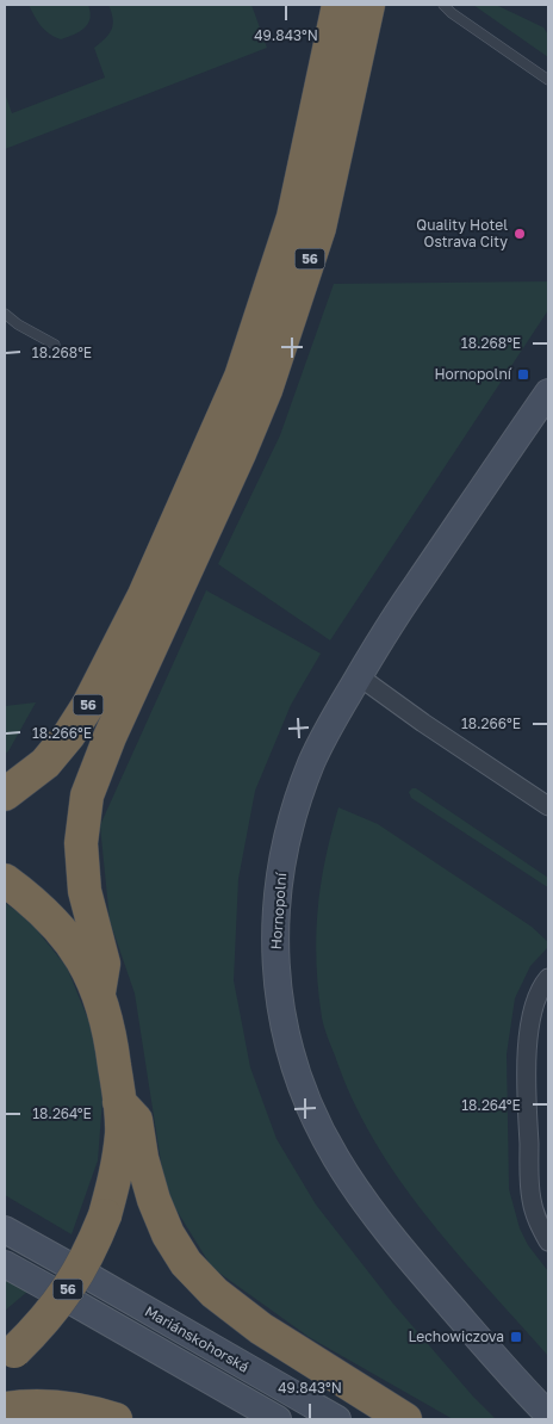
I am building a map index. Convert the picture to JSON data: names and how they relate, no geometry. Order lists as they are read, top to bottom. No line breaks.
{"streets":{"highway":["56"],"street":["Hornopolní","Mariánskohorská"]},"places":{"other":["Quality Hotel Ostrava City"],"transit":["Hornopolní","Lechowiczova"]},"coordinates":["49.843°N","18.268°E","18.266°E","18.264°E"]}
